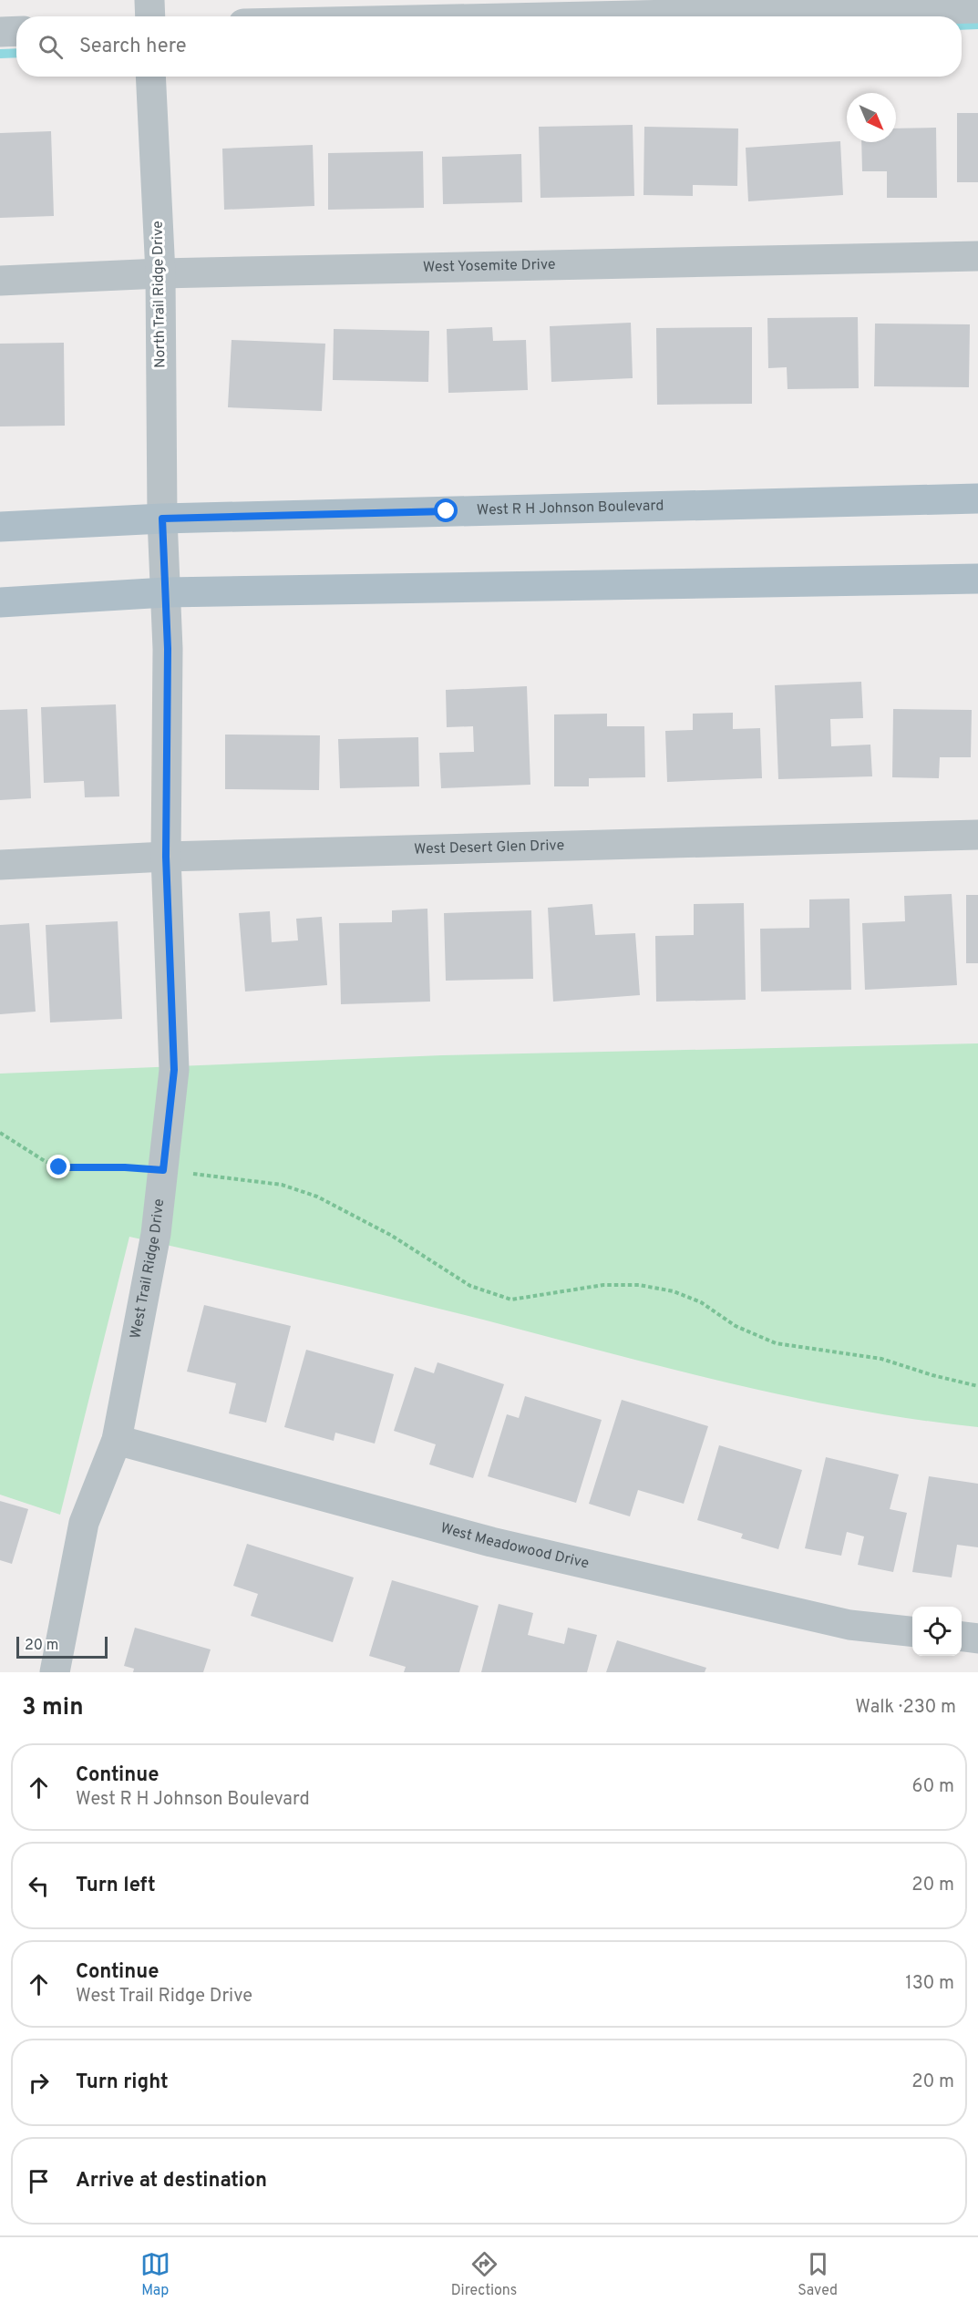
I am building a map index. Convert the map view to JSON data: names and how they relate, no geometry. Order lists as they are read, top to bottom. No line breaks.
{"streets":{"main road":["West R H Johnson Boulevard"],"street":["West Yosemite Drive","North Trail Ridge Drive","West Desert Glen Drive","West Trail Ridge Drive","West Meadowood Drive"]},"crossings":[["West Yosemite Drive","North Trail Ridge Drive"],["North Trail Ridge Drive","West R H Johnson Boulevard"],["North Trail Ridge Drive","West Trail Ridge Drive"],["West Desert Glen Drive","West Trail Ridge Drive"],["West Trail Ridge Drive","West Meadowood Drive"]],"scale_bar":"20 m","north":"bottom right","page":{"search":"Search here","scale":"20 m","heading":["3 min","Walk · 230 m"],"list":[["Continue","West R H Johnson Boulevard","60 m"],["Turn left","20 m"],["Continue","West Trail Ridge Drive","130 m"],["Turn right","20 m"],"Arrive at destination"],"nav":["Map","Directions","Saved"]}}
